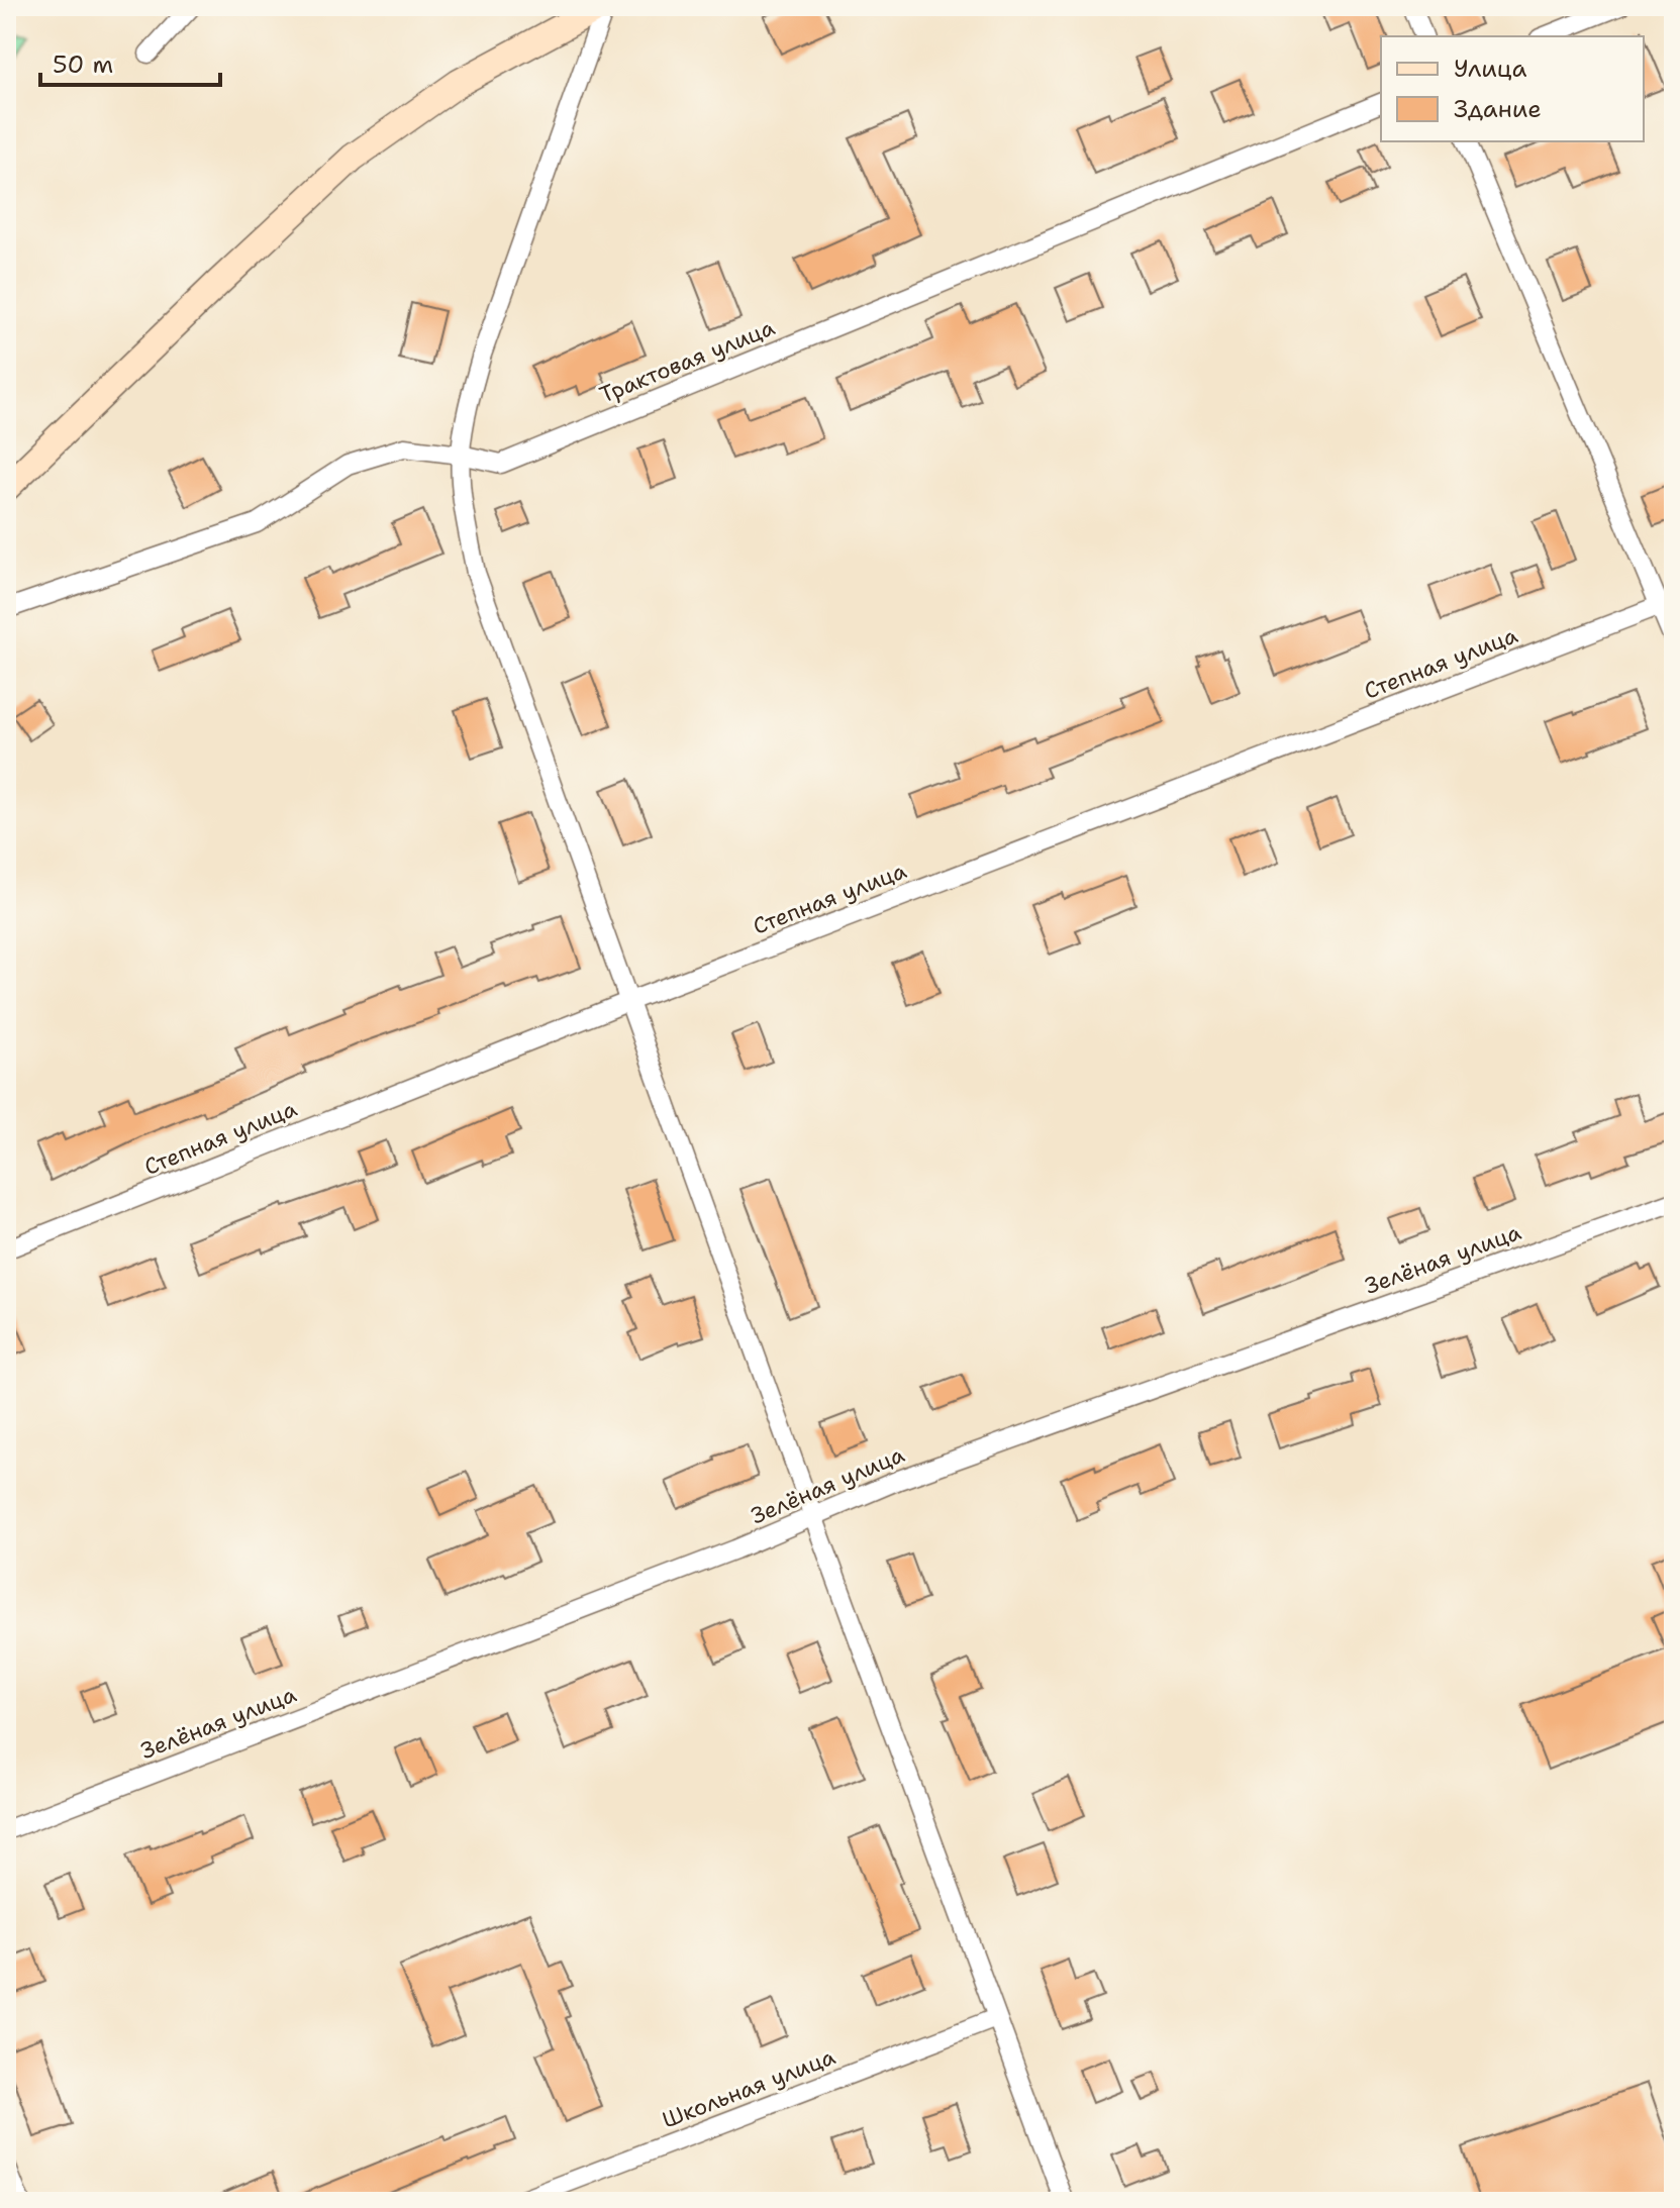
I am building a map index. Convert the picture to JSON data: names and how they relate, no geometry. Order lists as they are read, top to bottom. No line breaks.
{"streets":{"street":["Трактовая улица","Степная улица","Зелёная улица","Школьная улица"]},"legend":["Улица","Здание"],"scale_bar":"50 m"}
